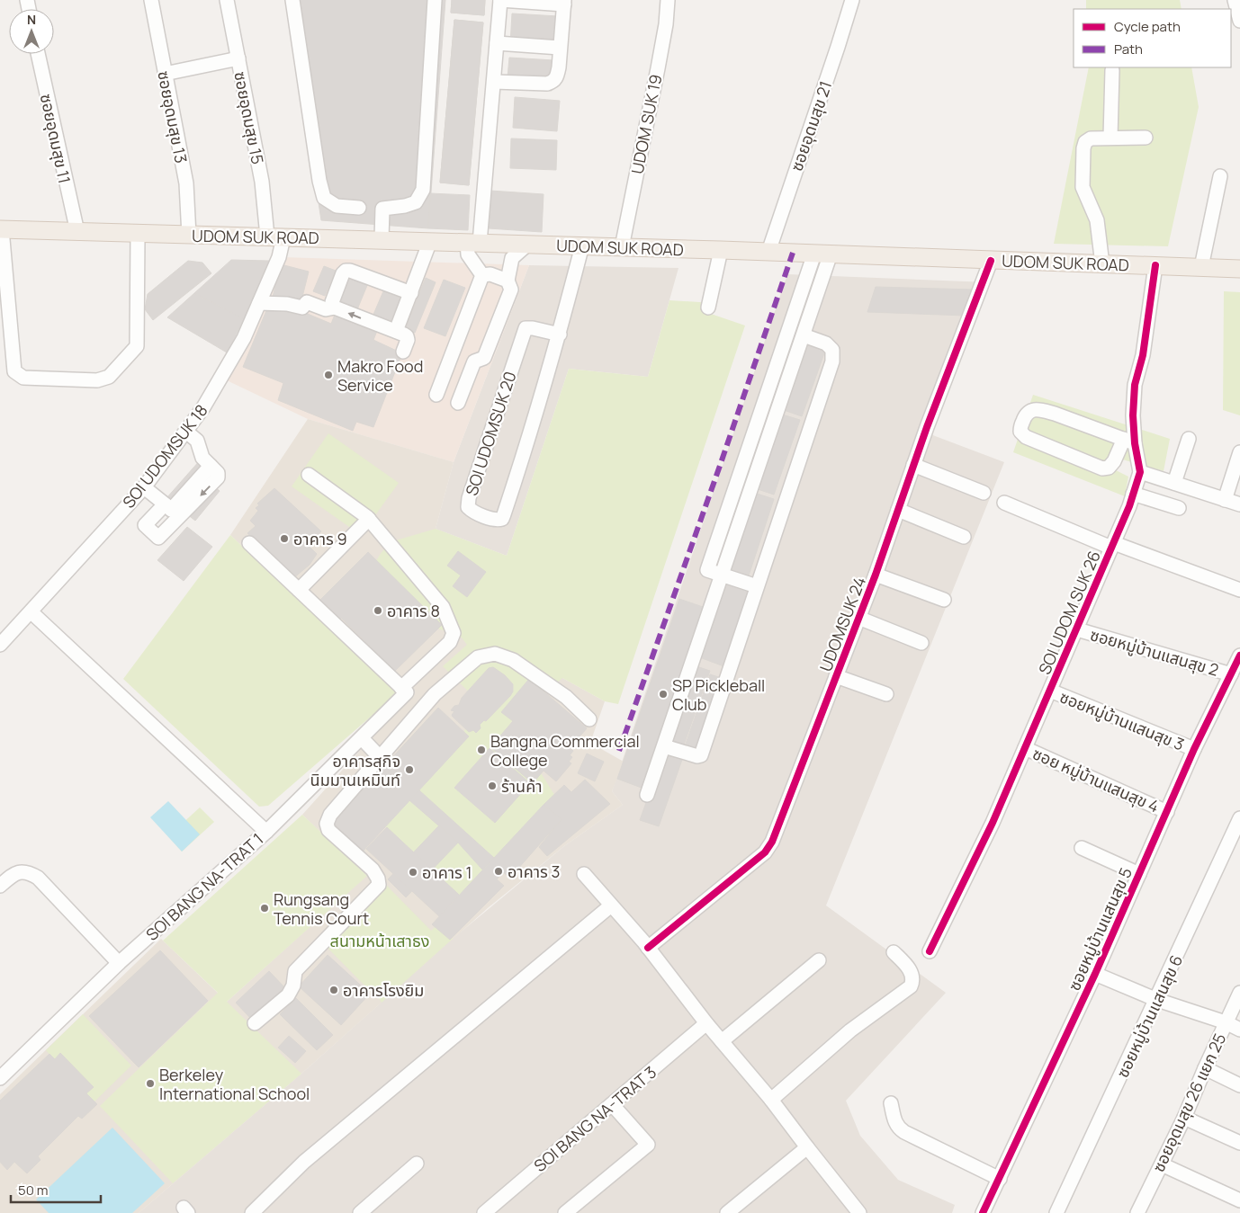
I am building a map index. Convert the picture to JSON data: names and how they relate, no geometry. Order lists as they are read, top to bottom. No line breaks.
{"streets":{"main road":["UDOM SUK ROAD"],"street":["ซอยอุดมสุข 13","ซอยอุดมสุข 15","UDOM SUK 19","ซอยอุดมสุข 21","ซอยอุดมสุข 11","SOI UDOMSUK 20","SOI UDOMSUK 18","SOI UDOM SUK 26","UDOMSUK 24","ซอยหมู่บ้านแสนสุข 2","ซอยหมู่บ้านแสนสุข 3","ซอย หมู่บ้านแสนสุข 4","SOI BANG NA-TRAT 1","ซอยหมู่บ้านแสนสุข 5","ซอยหมู่บ้านแสนสุข 6","ซอยอุดมสุข 26 แยก 25","SOI BANG NA-TRAT 3"]},"crossings":[["ซอยอุดมสุข 13","UDOM SUK ROAD"],["ซอยอุดมสุข 15","UDOM SUK ROAD"],["ซอยอุดมสุข 15","SOI UDOMSUK 18"],["UDOM SUK 19","UDOM SUK ROAD"],["ซอยอุดมสุข 21","UDOM SUK ROAD"],["ซอยอุดมสุข 11","UDOM SUK ROAD"],["UDOM SUK ROAD","SOI UDOMSUK 20"],["UDOM SUK ROAD","SOI UDOMSUK 18"],["UDOM SUK ROAD","SOI UDOM SUK 26"],["UDOM SUK ROAD","UDOMSUK 24"],["SOI UDOM SUK 26","ซอยหมู่บ้านแสนสุข 2"],["SOI UDOM SUK 26","ซอยหมู่บ้านแสนสุข 3"],["SOI UDOM SUK 26","ซอย หมู่บ้านแสนสุข 4"],["ซอยหมู่บ้านแสนสุข 2","ซอยหมู่บ้านแสนสุข 5"],["ซอยหมู่บ้านแสนสุข 3","ซอยหมู่บ้านแสนสุข 5"],["ซอย หมู่บ้านแสนสุข 4","ซอยหมู่บ้านแสนสุข 5"]],"parks":["สนามหน้าเสาธง"],"places":["Makro Food Service","อาคาร 9","อาคาร 8","SP Pickleball Club","Bangna Commercial College","อาคารสุกิจ นิมมานเหมินท์","ร้านค้า","อาคาร 3","อาคาร 1","Rungsang Tennis Court","อาคารโรงยิม","Berkeley International School"],"legend":["Cycle path","Path"],"scale_bar":"50 m","north":"top"}
